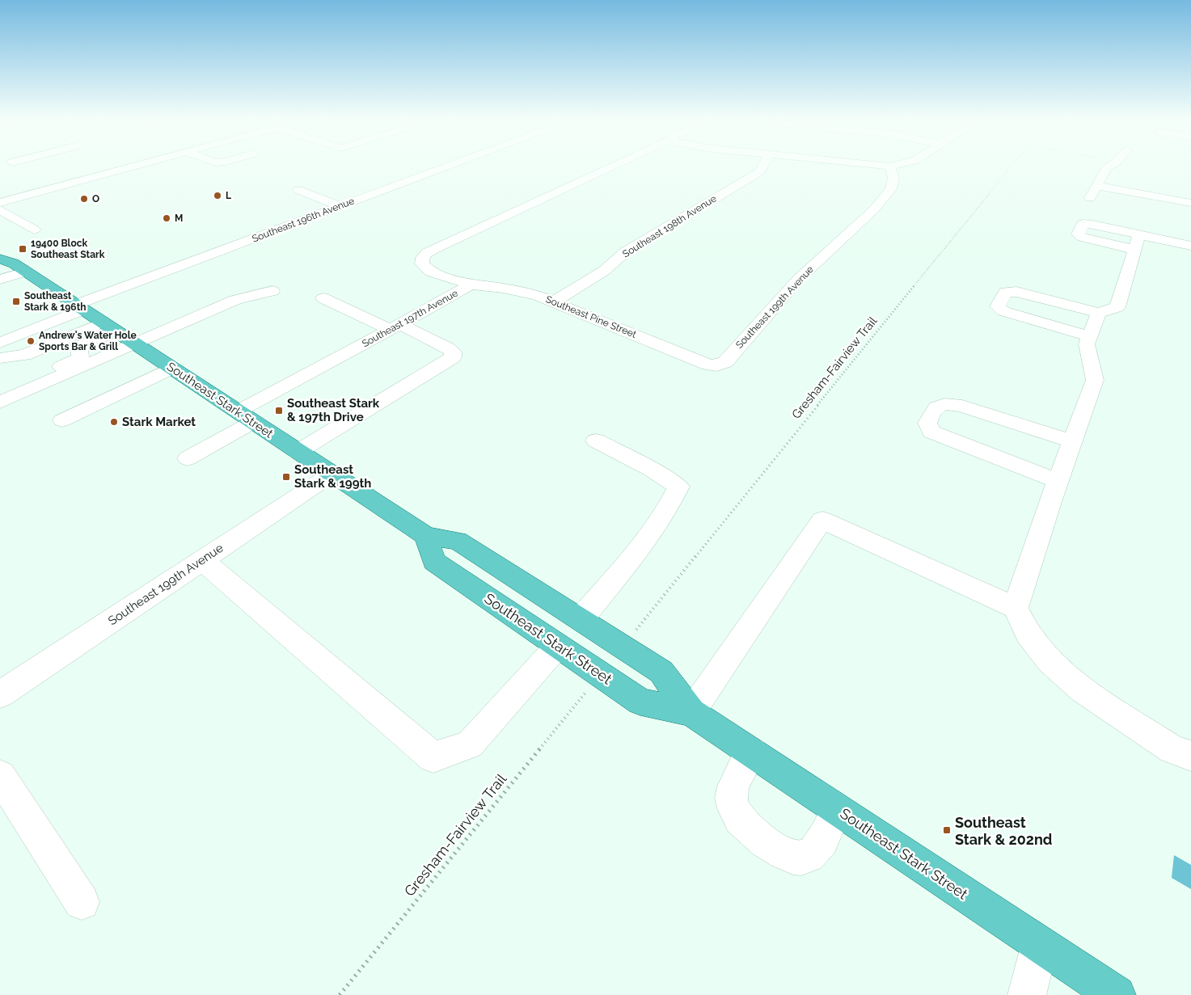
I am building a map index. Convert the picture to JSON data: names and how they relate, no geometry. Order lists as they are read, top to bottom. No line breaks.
{"streets":{"main road":["Southeast Stark Street"],"street":["Southeast 196th Avenue","Southeast 198th Avenue","Southeast 199th Avenue","Southeast Pine Street","Southeast 197th Avenue"],"path":["Gresham-Fairview Trail"]},"crossings":[["Southeast 196th Avenue","Southeast Stark Street"],["Southeast 198th Avenue","Southeast Pine Street"],["Southeast 199th Avenue","Southeast Pine Street"],["Southeast 199th Avenue","Southeast Stark Street"],["Southeast Pine Street","Southeast 197th Avenue"],["Southeast 197th Avenue","Southeast Stark Street"]],"places":{"other":["L","O","M","Andrew's Water Hole Sports Bar & Grill","Stark Market"],"transit":["19400 Block Southeast Stark","Southeast Stark & 196th","Southeast Stark & 197th Drive","Southeast Stark & 199th","Southeast Stark & 202nd"]}}
